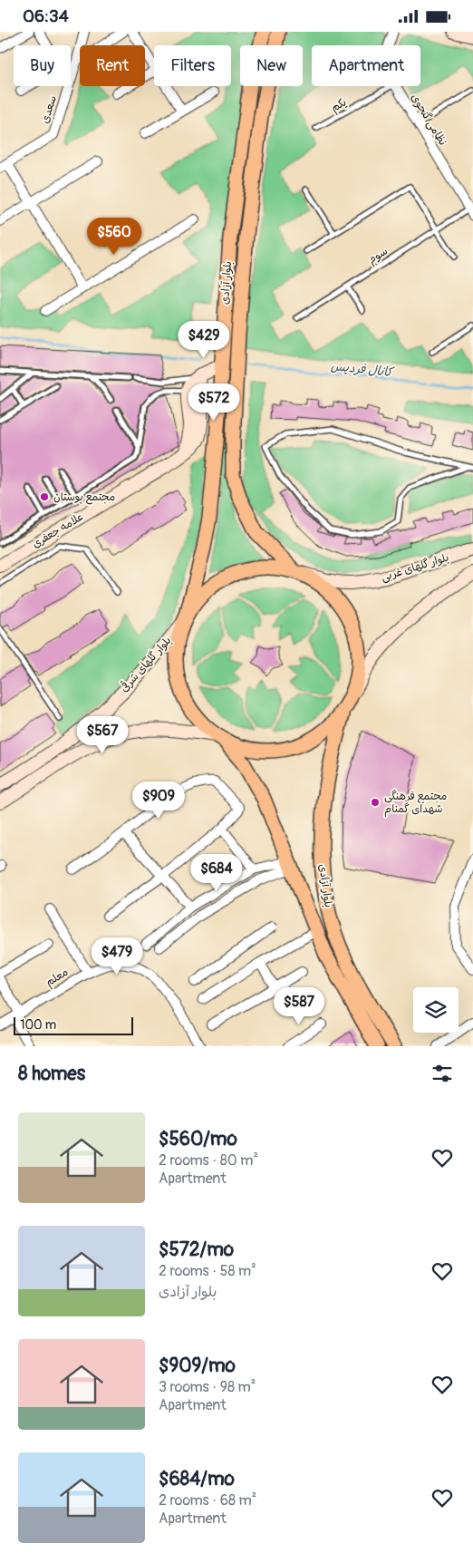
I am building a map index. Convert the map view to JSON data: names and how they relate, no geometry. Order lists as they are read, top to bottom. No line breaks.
{"streets":{"main road":["بلوار آزادی","علامه جعفری","بلوار گلهای غربی","بلوار گلهای شرقی"],"street":["سعدی","نظامی گنجوی","معلم"],"lane":["یکم","سوم"]},"crossings":[["نظامی گنجوی","سوم"],["بلوار آزادی","بلوار گلهای غربی"],["بلوار آزادی","بلوار گلهای شرقی"]],"water":["کانال فردیس"],"places":["مجتمع بوستان","مجتمع فرهنگی شهدای گمنام"],"scale_bar":"100 m","page":{"status":"06:34","chip":["Buy","Rent","Filters","New","Apartment"],"price":["$560","$429","$572","$567","$909","$684","$479","$587"],"scale":"100 m","heading":"8 homes","list":[{"name":"$560/mo","note":"2 rooms · 80 m² · Apartment"},{"name":"$572/mo","note":"2 rooms · 58 m² · بلوار آزادی"},{"name":"$909/mo","note":"3 rooms · 98 m² · Apartment"},{"name":"$684/mo","note":"2 rooms · 68 m² · Apartment"}]}}
